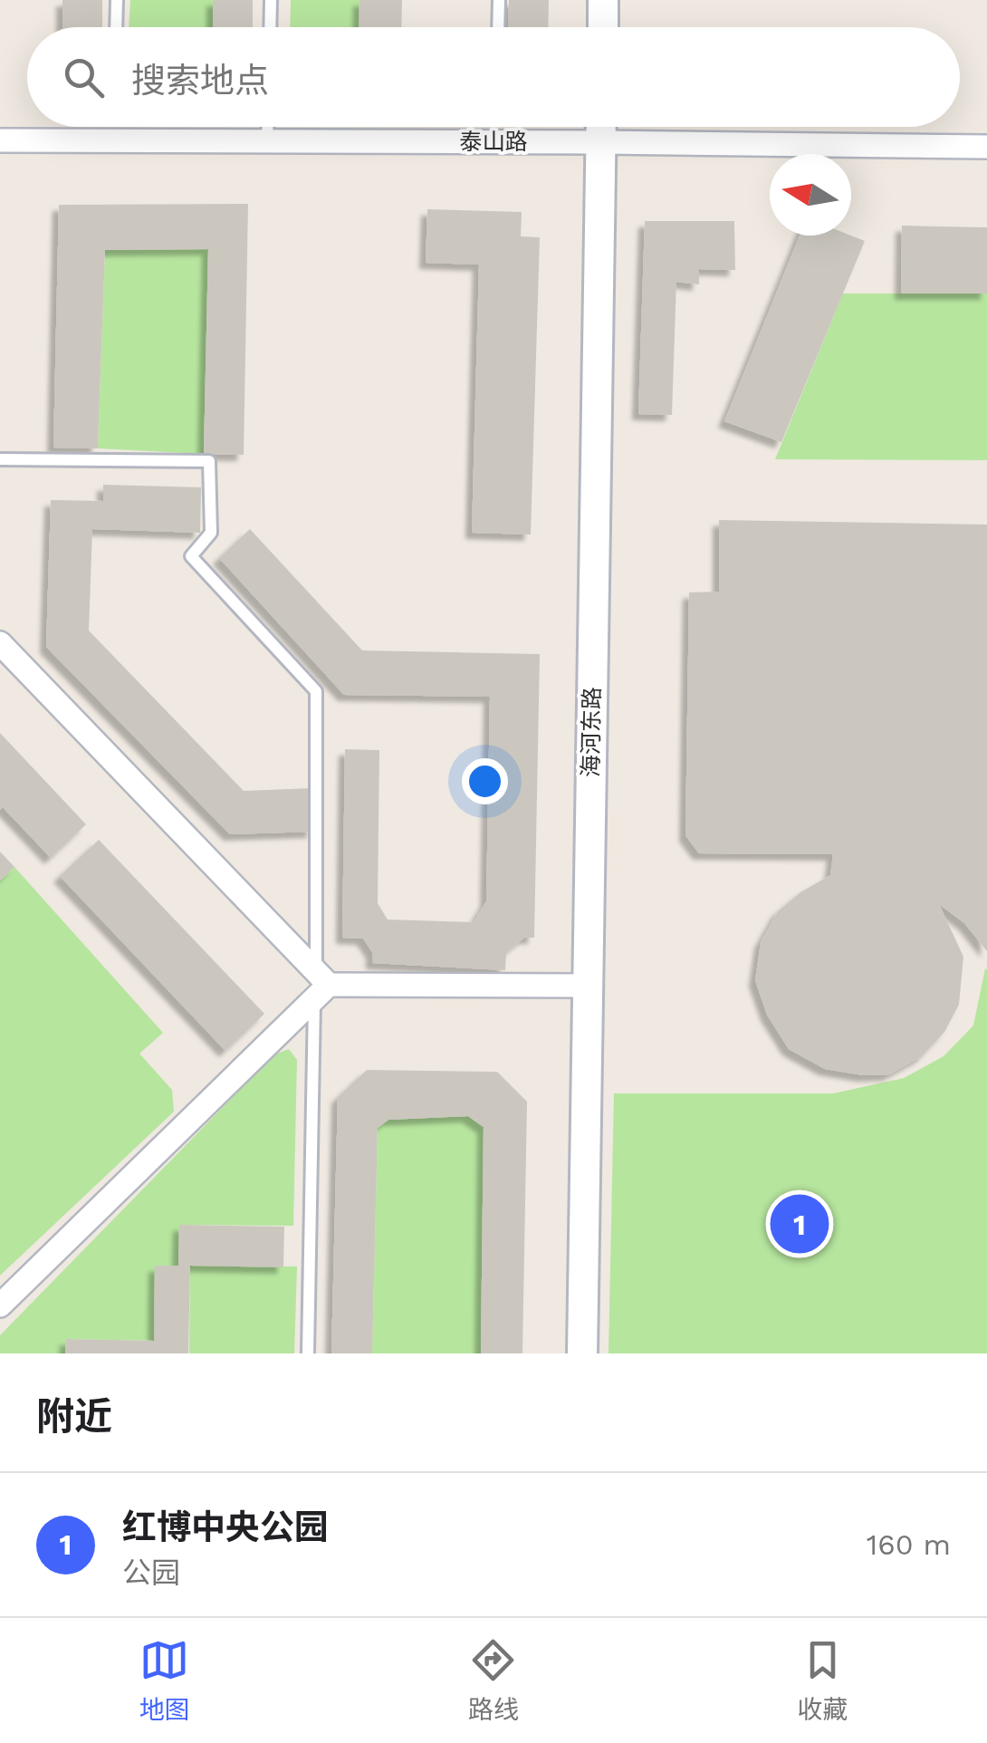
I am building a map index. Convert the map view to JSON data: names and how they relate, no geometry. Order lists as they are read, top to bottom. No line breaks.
{"streets":{"street":["泰山路","海河东路"]},"crossings":[["泰山路","海河东路"]],"north":"left","page":{"search":"搜索地点","pins":"1","heading":"附近","list":[{"mark":"1","name":"红博中央公园","note":"公园","value":"160 m"}],"nav":["地图","路线","收藏"]}}
